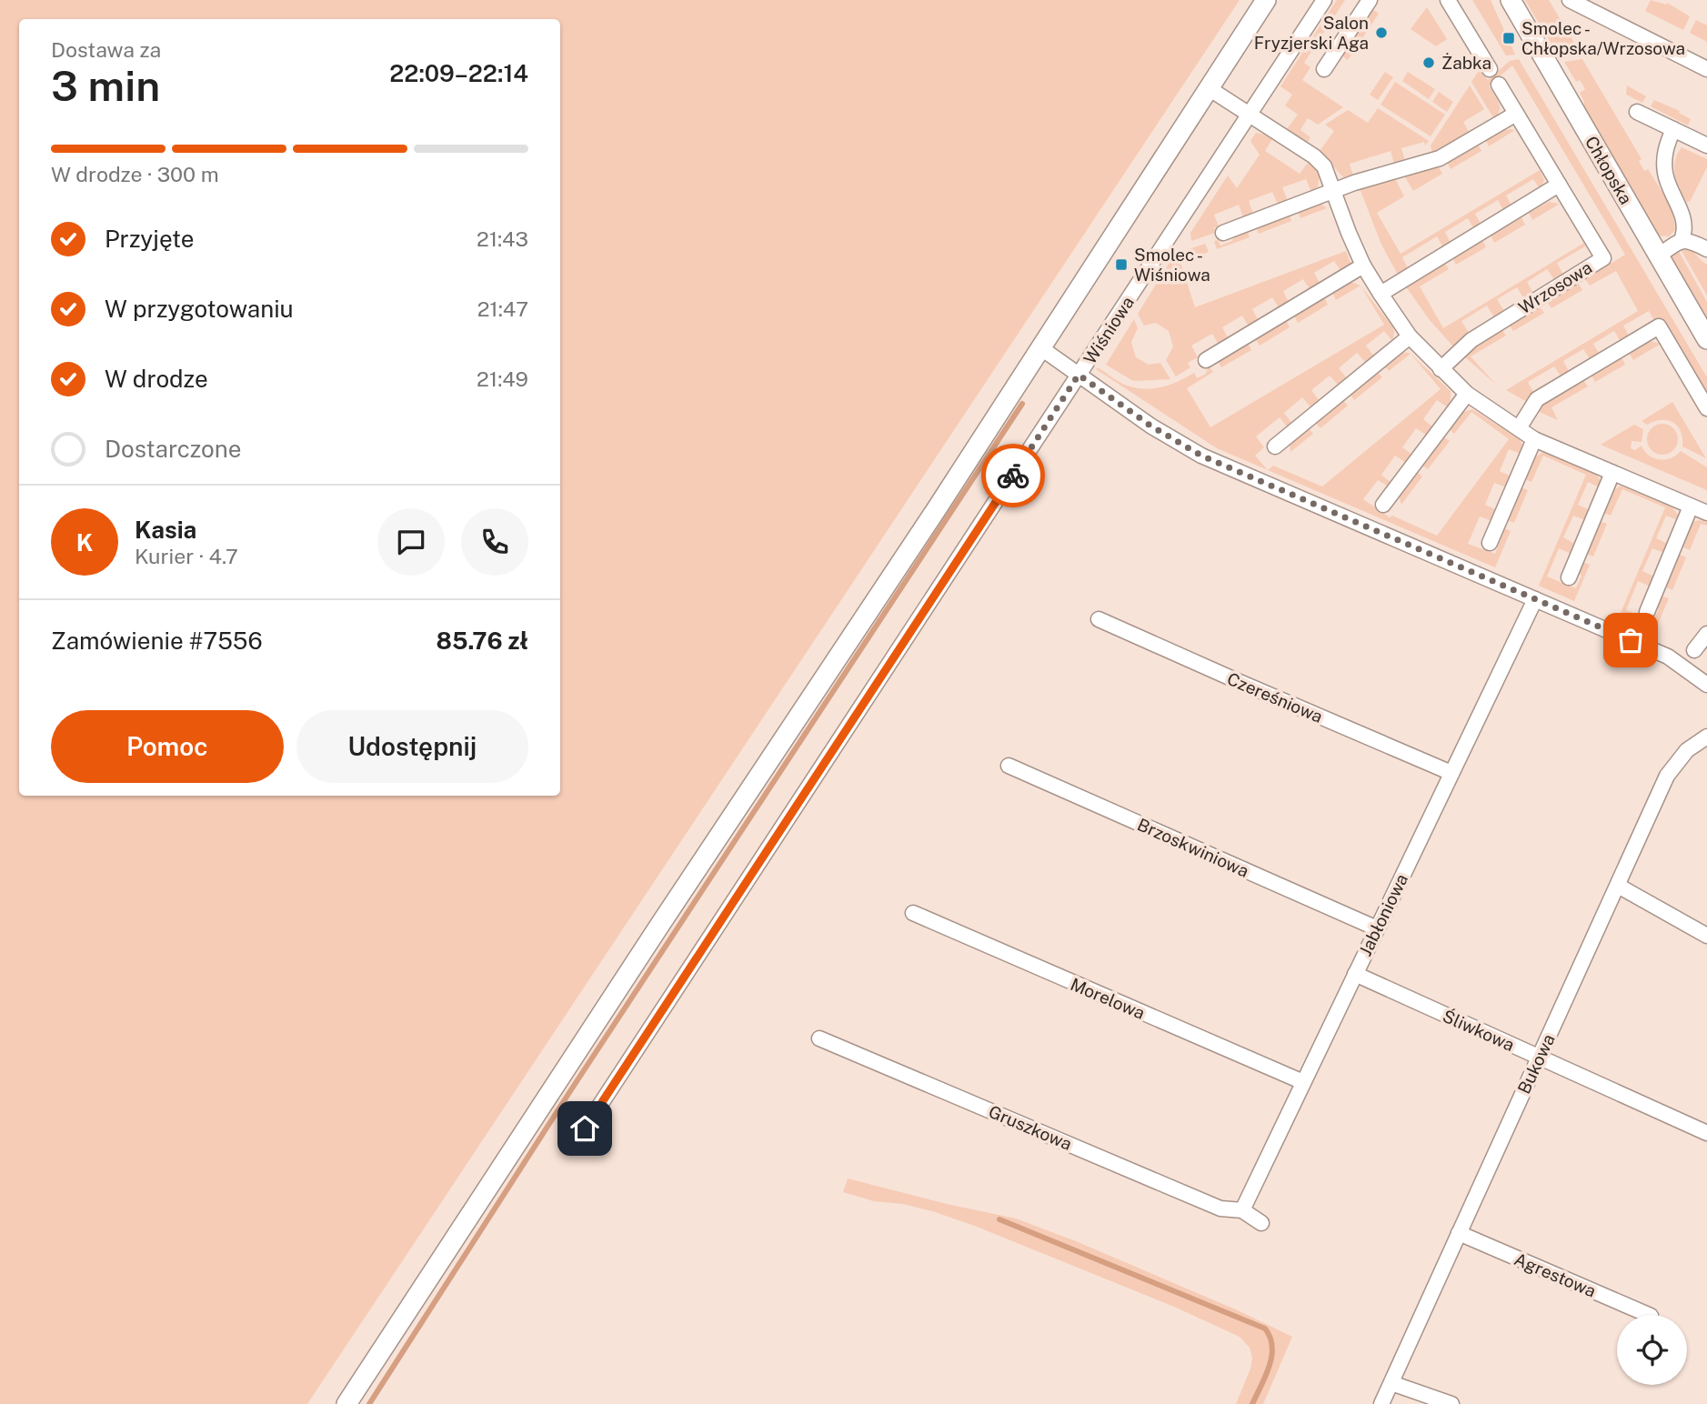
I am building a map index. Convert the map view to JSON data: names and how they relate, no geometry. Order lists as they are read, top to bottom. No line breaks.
{"streets":{"street":["Chłopska","Wrzosowa","Wiśniowa","Czereśniowa","Brzoskwiniowa","Jabłoniowa","Morelowa","Śliwkowa","Bukowa","Gruszkowa","Agrestowa"]},"crossings":[["Czereśniowa","Jabłoniowa"],["Brzoskwiniowa","Jabłoniowa"],["Jabłoniowa","Morelowa"],["Jabłoniowa","Śliwkowa"],["Jabłoniowa","Gruszkowa"],["Śliwkowa","Bukowa"],["Bukowa","Agrestowa"]],"places":{"other":["Salon Fryzjerski Aga","Żabka"],"transit":["Smolec - Chłopska/Wrzosowa","Smolec - Wiśniowa"]},"page":{"heading":["3 min","Dostawa za","22:09–22:14"],"panel":["Kasia","Kurier · 4.7","Zamówienie #7556","85.76 zł"],"bar":"W drodze · 300 m","list":[["Przyjęte","21:43"],["W przygotowaniu","21:47"],["W drodze","21:49"],"Dostarczone"],"round":"K","buttons":["Pomoc","Udostępnij"]}}
